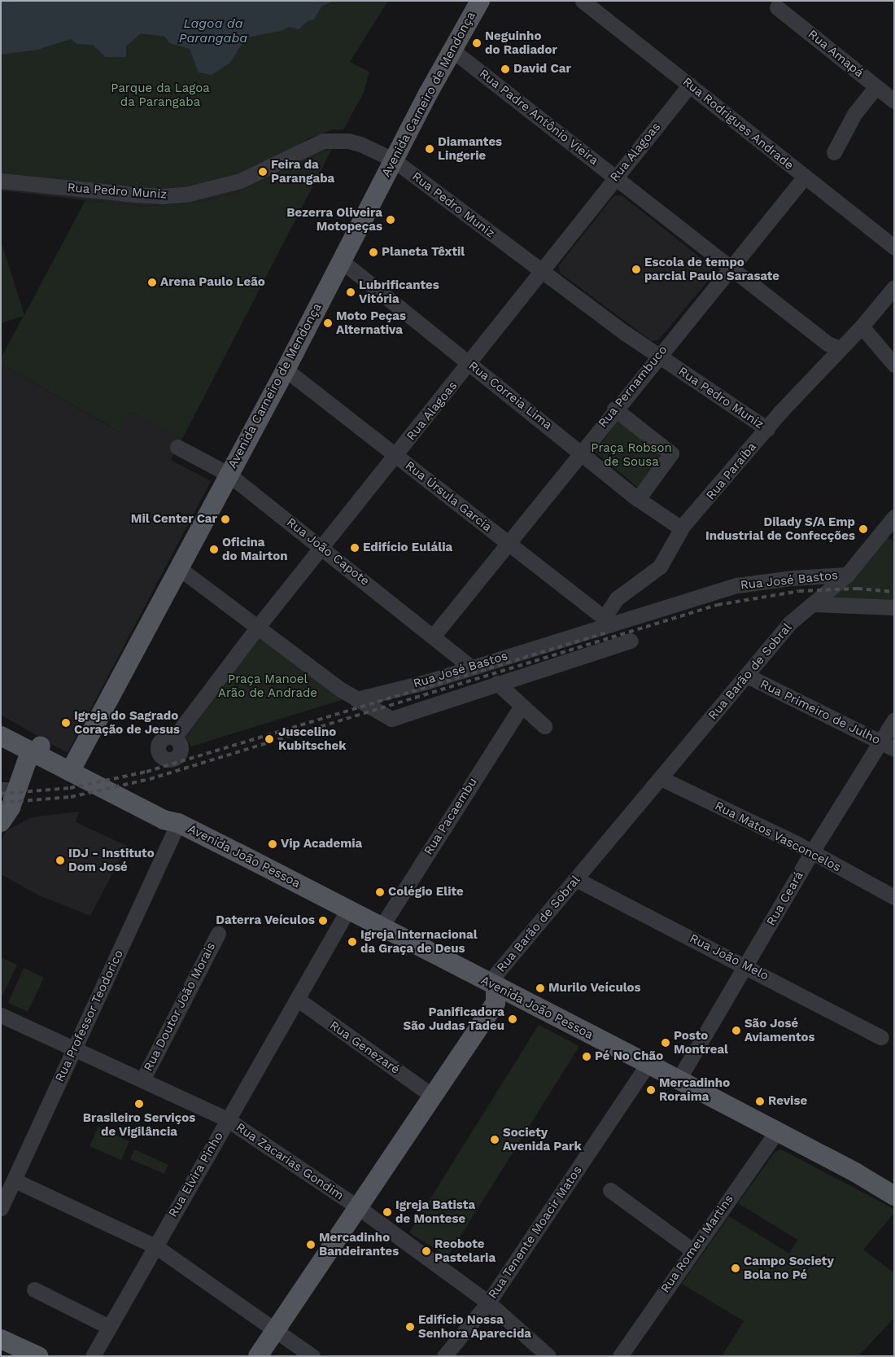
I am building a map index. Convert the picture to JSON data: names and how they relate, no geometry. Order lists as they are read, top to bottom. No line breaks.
{"streets":{"main road":["Avenida Carneiro de Mendonça","Rua Barão de Sobral","Avenida João Pessoa"],"street":["Rua Amapá","Rua Padre Antônio Vieira","Rua Rodrigues Andrade","Rua Alagoas","Rua Pedro Muniz","Rua Pernambuco","Rua Correia Lima","Rua Paraíba","Rua Úrsula Garcia","Rua João Capote","Rua José Bastos","Rua Primeiro de Julho","Rua Pacaembu","Rua Matos Vasconcelos","Rua Ceará","Rua João Melo","Rua Doutor João Morais","Rua Professor Teodorico","Rua Genezaré","Rua Zacarias Gondim","Rua Elvira Pinho","Rua Tenente Moacir Matos","Rua Romeu Martins"]},"crossings":[["Avenida Carneiro de Mendonça","Rua Padre Antônio Vieira"],["Avenida Carneiro de Mendonça","Rua Pedro Muniz"],["Avenida Carneiro de Mendonça","Rua Correia Lima"],["Avenida Carneiro de Mendonça","Rua Úrsula Garcia"],["Avenida Carneiro de Mendonça","Rua João Capote"],["Avenida Carneiro de Mendonça","Avenida João Pessoa"],["Rua Padre Antônio Vieira","Rua Alagoas"],["Rua Padre Antônio Vieira","Rua Pernambuco"],["Rua Padre Antônio Vieira","Rua Paraíba"],["Rua Rodrigues Andrade","Rua Alagoas"],["Rua Rodrigues Andrade","Rua Pernambuco"],["Rua Alagoas","Rua Pedro Muniz"],["Rua Alagoas","Rua Correia Lima"],["Rua Alagoas","Rua Úrsula Garcia"],["Rua Alagoas","Rua João Capote"],["Rua Pedro Muniz","Rua Pernambuco"],["Rua Pedro Muniz","Rua Paraíba"],["Rua Pernambuco","Rua Correia Lima"],["Rua Pernambuco","Rua Úrsula Garcia"],["Rua Pernambuco","Rua João Capote"],["Rua Correia Lima","Rua Paraíba"],["Rua Paraíba","Rua Úrsula Garcia"],["Rua Paraíba","Rua José Bastos"],["Rua Úrsula Garcia","Rua José Bastos"],["Rua João Capote","Rua José Bastos"],["Rua José Bastos","Rua Barão de Sobral"],["Rua Barão de Sobral","Rua Primeiro de Julho"],["Rua Barão de Sobral","Rua Matos Vasconcelos"],["Rua Barão de Sobral","Avenida João Pessoa"],["Rua Barão de Sobral","Rua João Melo"],["Rua Barão de Sobral","Rua Genezaré"],["Rua Barão de Sobral","Rua Zacarias Gondim"],["Rua Primeiro de Julho","Rua Ceará"],["Rua Pacaembu","Avenida João Pessoa"],["Rua Matos Vasconcelos","Rua Ceará"],["Avenida João Pessoa","Rua Ceará"],["Avenida João Pessoa","Rua Professor Teodorico"],["Avenida João Pessoa","Rua Elvira Pinho"],["Avenida João Pessoa","Rua Tenente Moacir Matos"],["Avenida João Pessoa","Rua Romeu Martins"],["Rua Ceará","Rua João Melo"],["Rua Doutor João Morais","Rua Zacarias Gondim"],["Rua Professor Teodorico","Rua Zacarias Gondim"],["Rua Genezaré","Rua Elvira Pinho"],["Rua Zacarias Gondim","Rua Elvira Pinho"],["Rua Zacarias Gondim","Rua Tenente Moacir Matos"]],"water":["Lagoa da Parangaba"],"parks":["Parque da Lagoa da Parangaba","Praça Robson de Sousa","Praça Manoel Arão de Andrade"],"places":["Neguinho do Radiador","David Car","Diamantes Lingerie","Feira da Parangaba","Bezerra Oliveira Motopeças","Planeta Têxtil","Escola de tempo parcial Paulo Sarasate","Arena Paulo Leão","Lubrificantes Vitória","Moto Peças Alternativa","Mil Center Car","Dilady S/A Emp Industrial de Confecções","Edifício Eulália","Oficina do Mairton","Igreja do Sagrado Coração de Jesus","Juscelino Kubitschek","Vip Academia","IDJ - Instituto Dom José","Colégio Elite","Daterra Veículos","Igreja Internacional da Graça de Deus","Murilo Veículos","Panificadora São Judas Tadeu","São José Aviamentos","Posto Montreal","Pé No Chão","Mercadinho Roraima","Revise","Brasileiro Serviços de Vigilância","Society Avenida Park","Igreja Batista de Montese","Mercadinho Bandeirantes","Reobote Pastelaria","Campo Society Bola no Pé","Edifício Nossa Senhora Aparecida"]}
